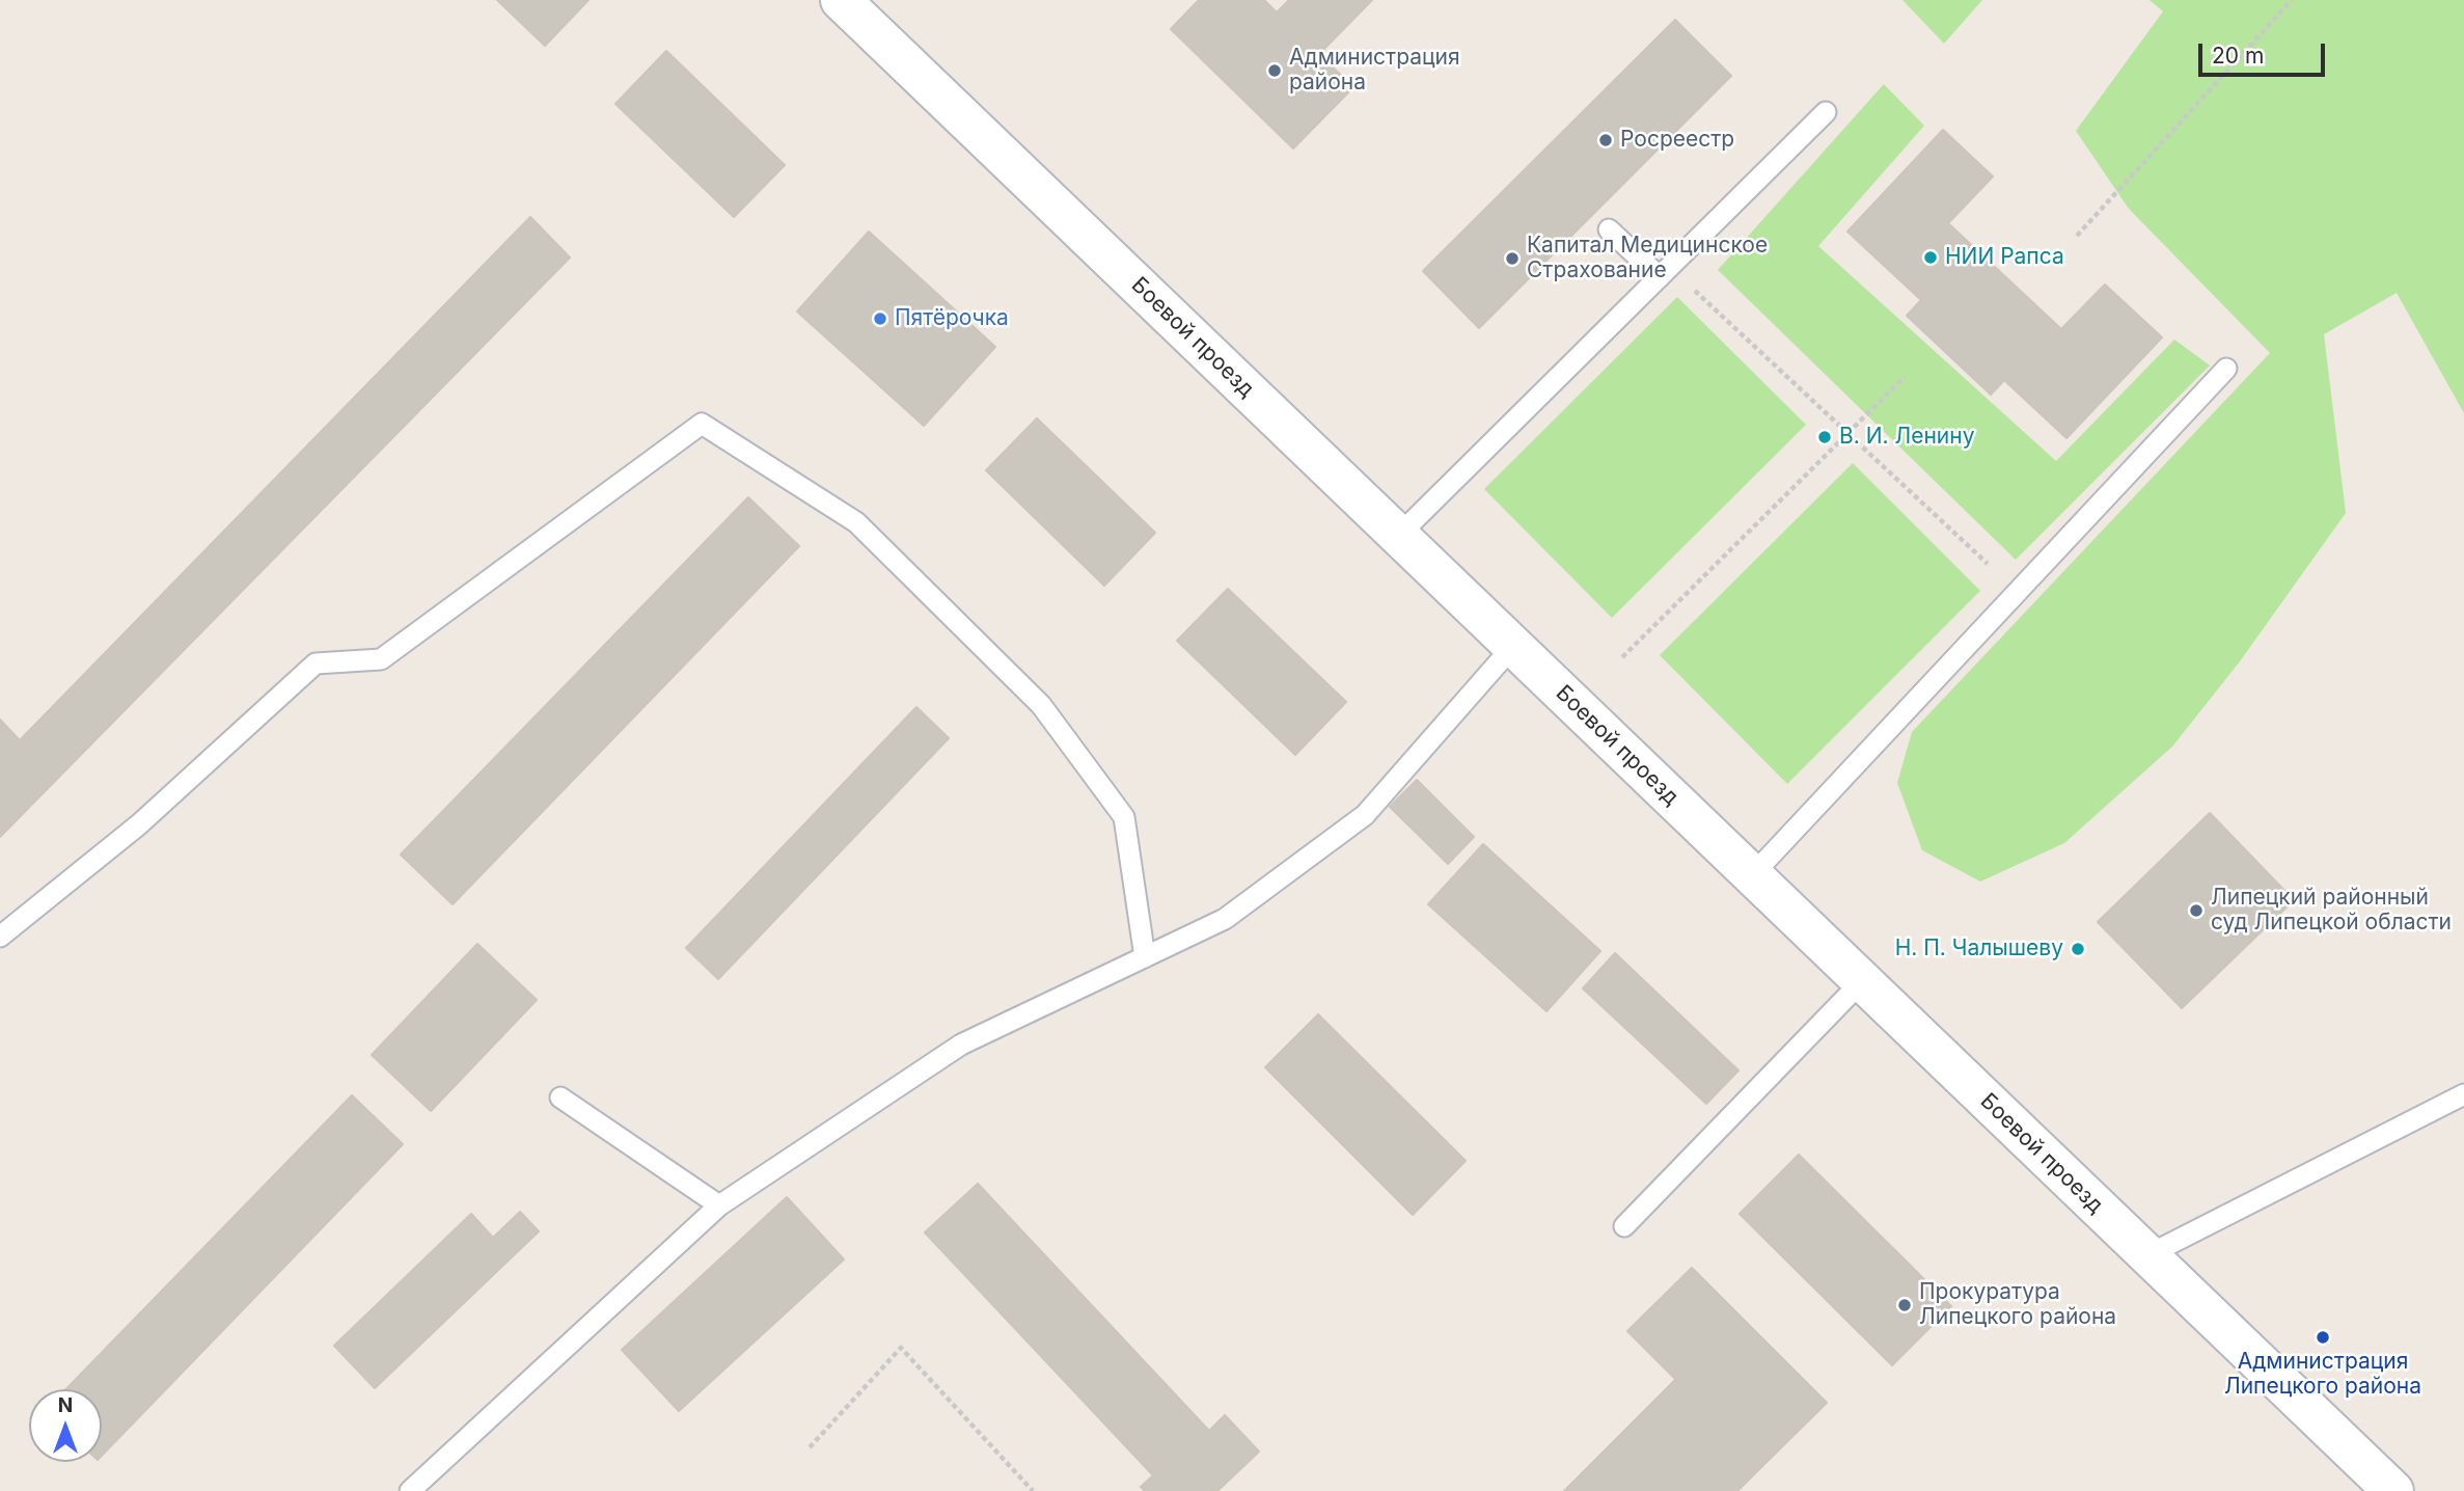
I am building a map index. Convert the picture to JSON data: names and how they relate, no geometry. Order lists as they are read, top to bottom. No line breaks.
{"streets":{"street":["Боевой проезд"]},"places":["Администрация района","Росреестр","НИИ Рапса","Капитал Медицинское Страхование","Пятёрочка","В. И. Ленину","Липецкий районный суд Липецкой области","Н. П. Чалышеву","Прокуратура Липецкого района","Администрация Липецкого района"],"scale_bar":"20 m","north":"top"}
